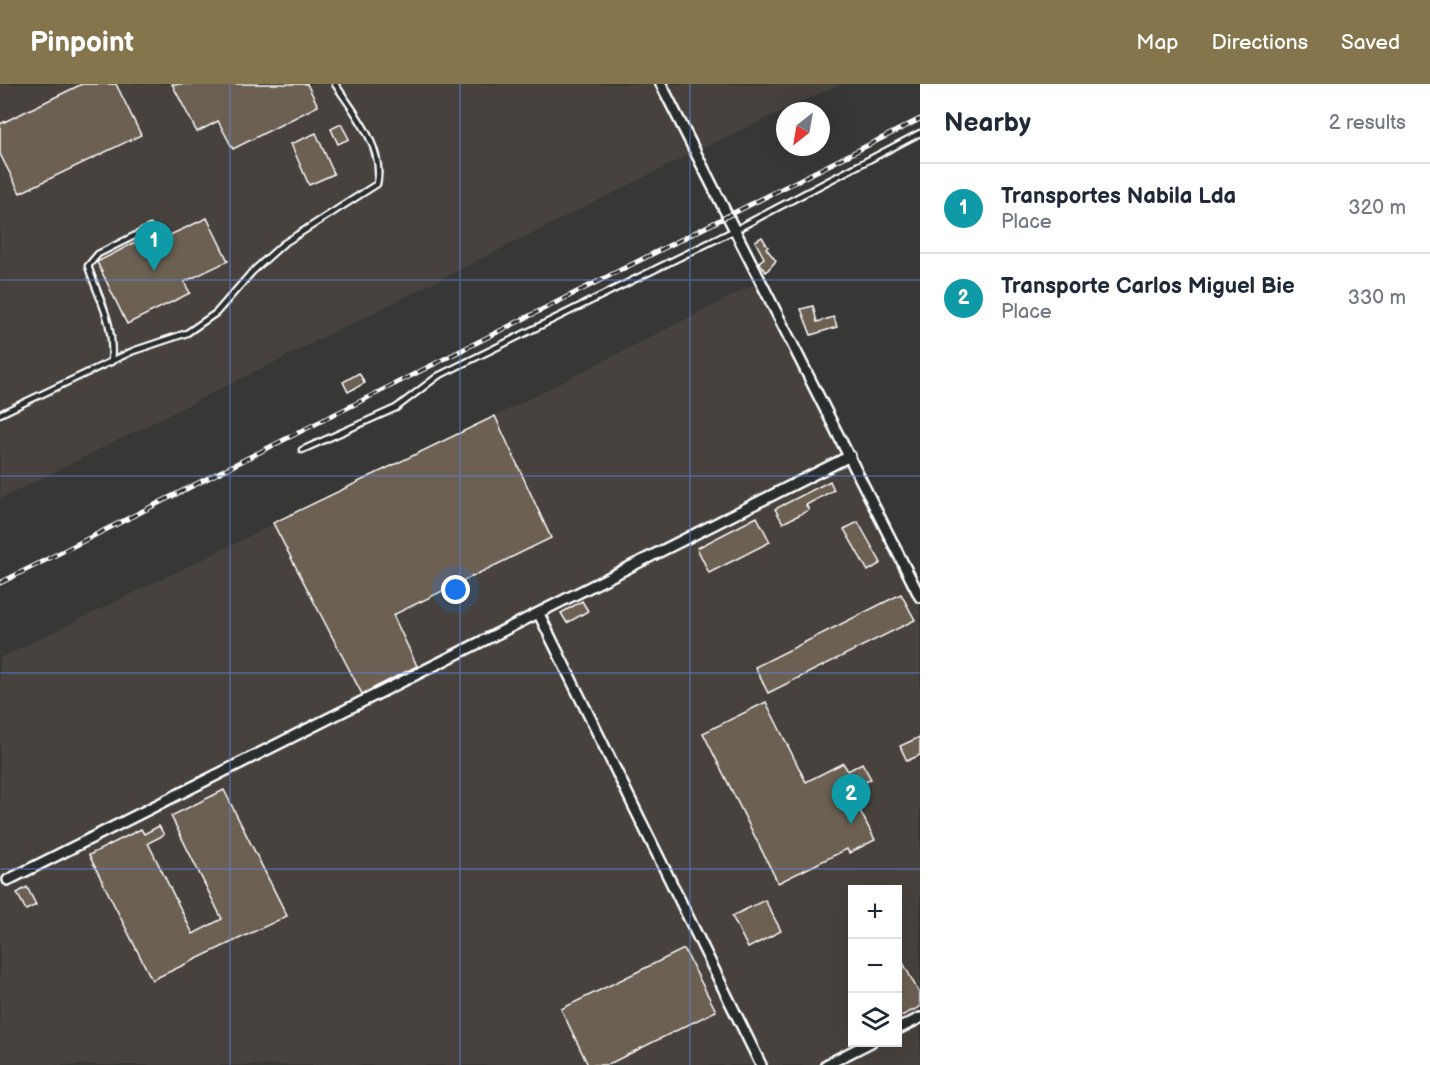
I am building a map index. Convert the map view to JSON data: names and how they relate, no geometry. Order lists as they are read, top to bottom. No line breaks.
{"north":"bottom left","page":{"header":"Pinpoint","nav":["Map","Directions","Saved"],"heading":["Nearby","2 results"],"list":[{"mark":"1","name":"Transportes Nabila Lda","note":"Place","value":"320 m"},{"mark":"2","name":"Transporte Carlos Miguel Bie","note":"Place","value":"330 m"}],"pins":["1","2"],"map_buttons":["+","−"]}}
